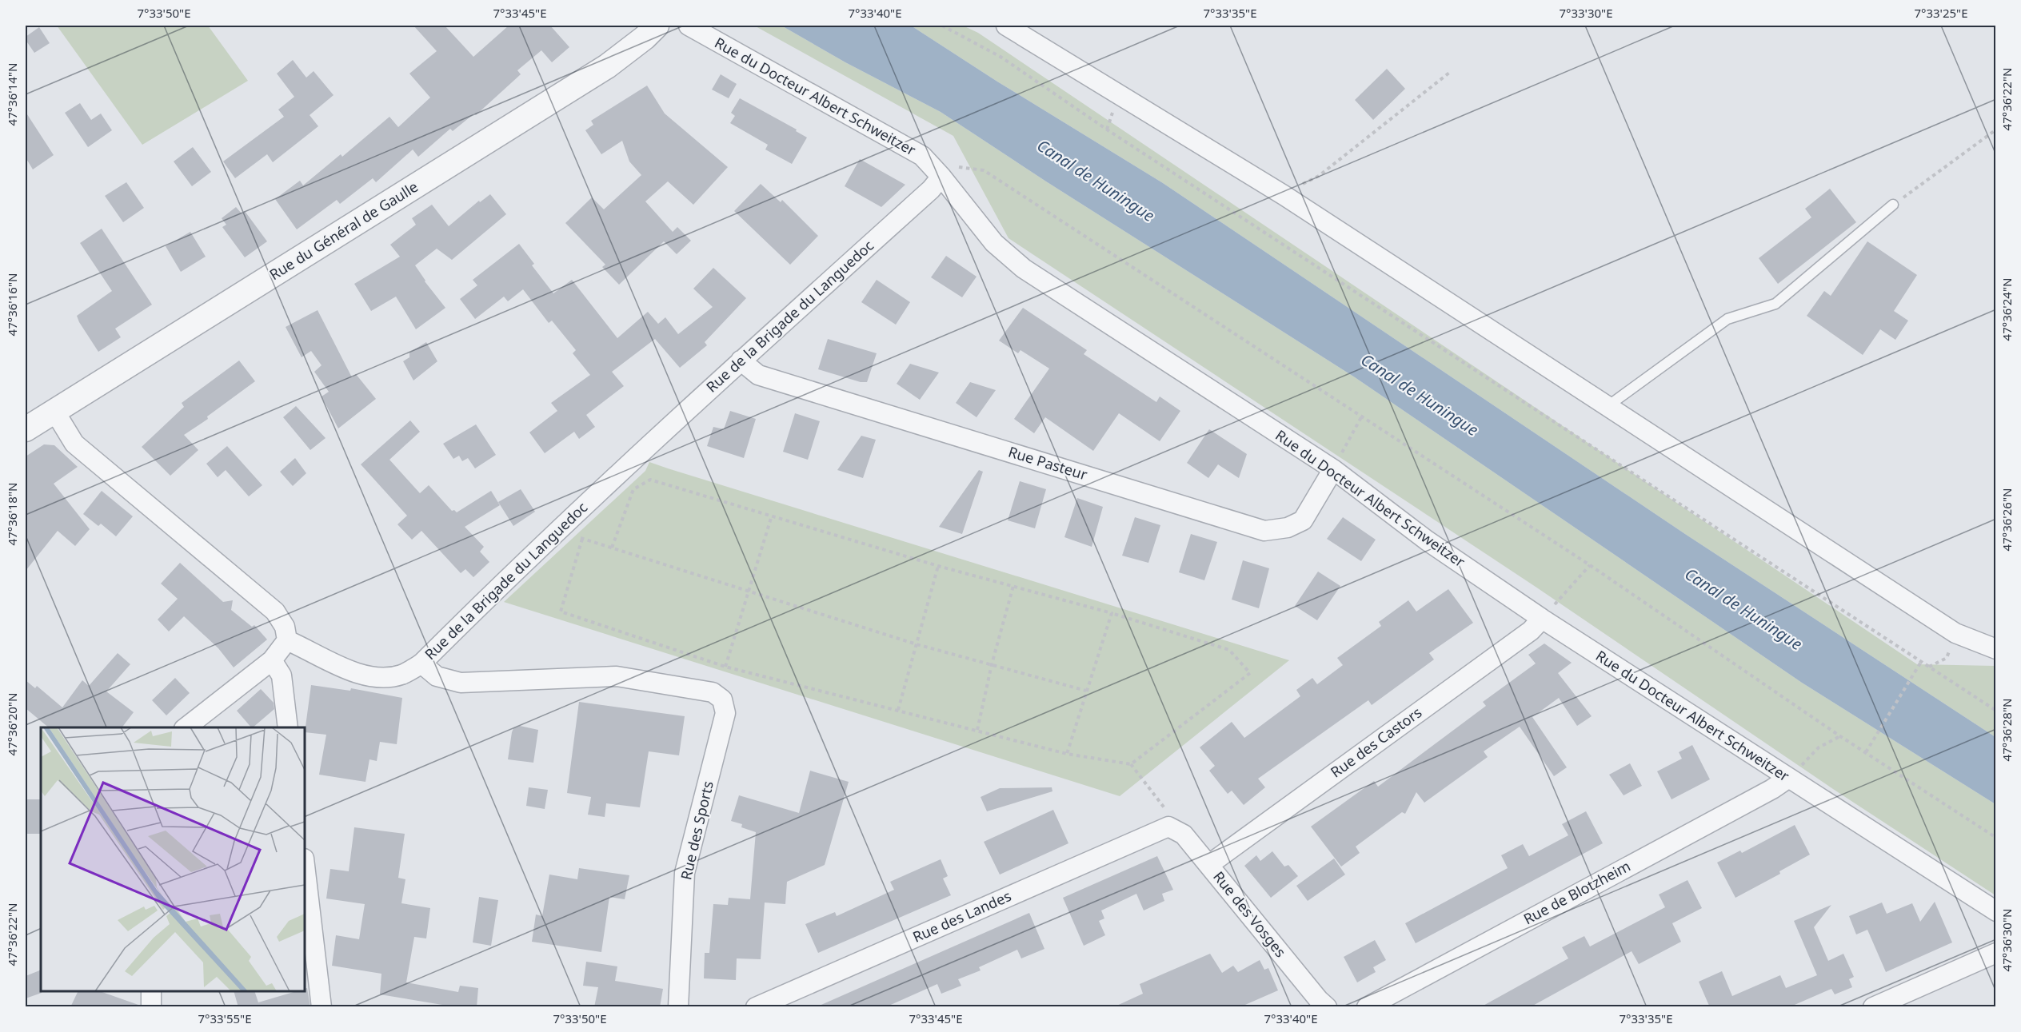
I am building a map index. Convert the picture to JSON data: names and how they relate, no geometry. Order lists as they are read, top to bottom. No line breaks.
{"streets":{"street":["Rue du Docteur Albert Schweitzer","Rue du Général de Gaulle","Rue de la Brigade du Languedoc","Rue Pasteur","Rue des Castors","Rue des Sports","Rue de Blotzheim","Rue des Vosges","Rue des Landes"]},"crossings":[["Rue du Docteur Albert Schweitzer","Rue de la Brigade du Languedoc"],["Rue du Docteur Albert Schweitzer","Rue Pasteur"],["Rue du Docteur Albert Schweitzer","Rue des Castors"],["Rue du Docteur Albert Schweitzer","Rue de Blotzheim"],["Rue de la Brigade du Languedoc","Rue Pasteur"],["Rue de la Brigade du Languedoc","Rue des Sports"],["Rue des Castors","Rue des Vosges"],["Rue des Vosges","Rue des Landes"]],"water":["Canal de Huningue"],"coordinates":["7°33'50\"E","7°33'45\"E","7°33'40\"E","7°33'35\"E","7°33'30\"E","7°33'25\"E","47°36'14\"N","47°36'22\"N","47°36'16\"N","47°36'24\"N","47°36'18\"N","47°36'26\"N","47°36'20\"N","47°36'28\"N","47°36'30\"N","7°33'55\"E"]}
